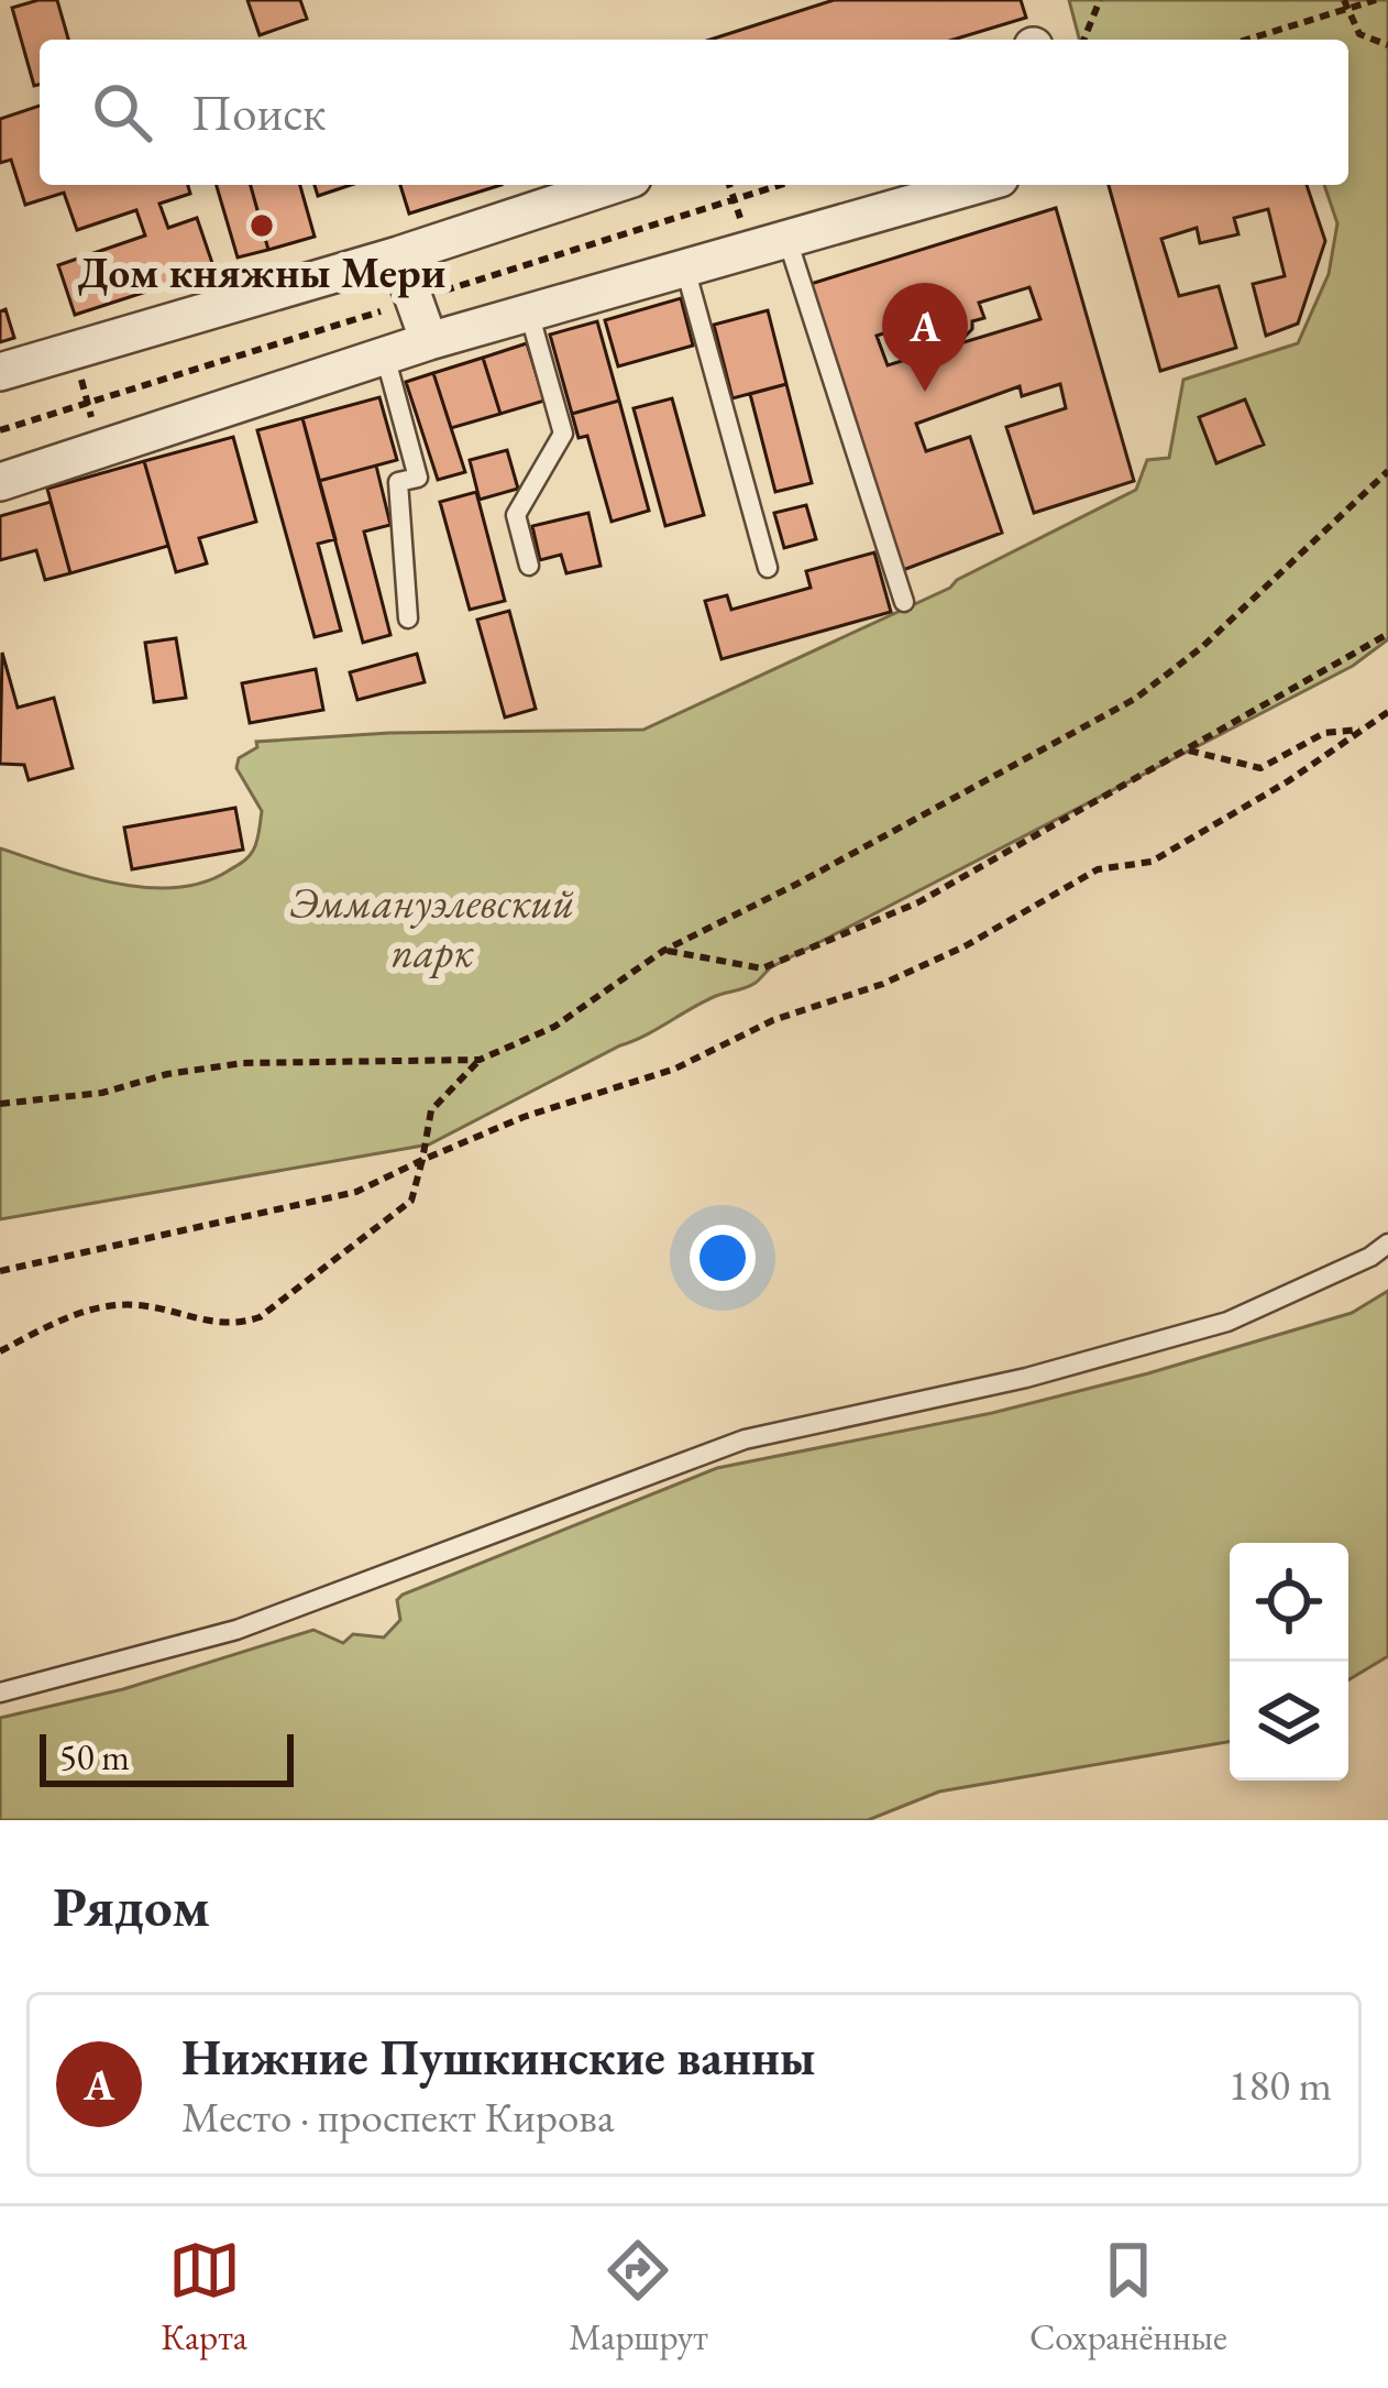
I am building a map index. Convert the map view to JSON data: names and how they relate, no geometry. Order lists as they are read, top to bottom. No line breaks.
{"parks":["Эммануэлевский парк"],"places":["Дом княжны Мери"],"scale_bar":"50 m","page":{"search":"Поиск","pins":"A","scale":"50 m","heading":"Рядом","list":[{"mark":"A","name":"Нижние Пушкинские ванны","note":"Место · проспект Кирова","value":"180 m"}],"nav":["Карта","Маршрут","Сохранённые"]}}
